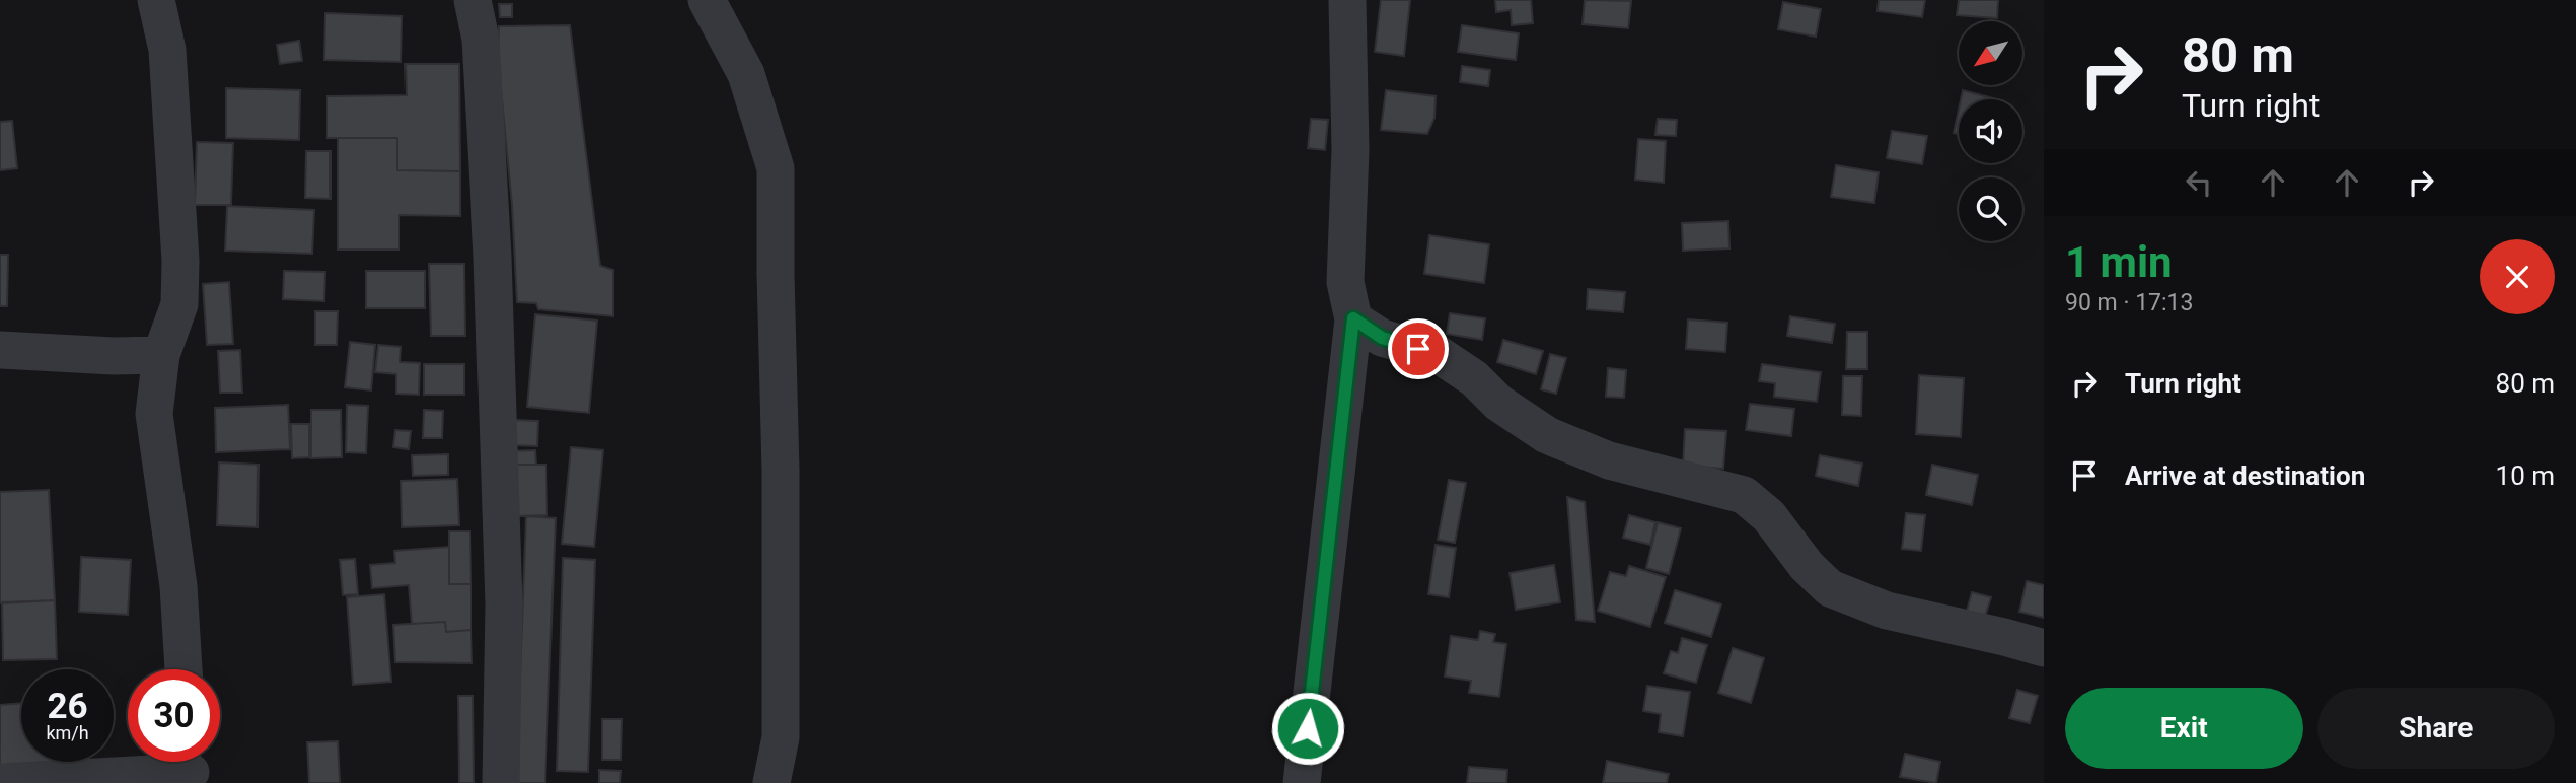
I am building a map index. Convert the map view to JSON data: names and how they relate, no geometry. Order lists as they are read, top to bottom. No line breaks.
{"north":"bottom left","page":{"turn":["80 m","Turn right"],"heading":["1 min","90 m · 17:13"],"list":[{"name":"Turn right","value":"80 m"},{"name":"Arrive at destination","value":"10 m"}],"speed":"26 km/h","limit":"30","buttons":["Exit","Share"]}}
